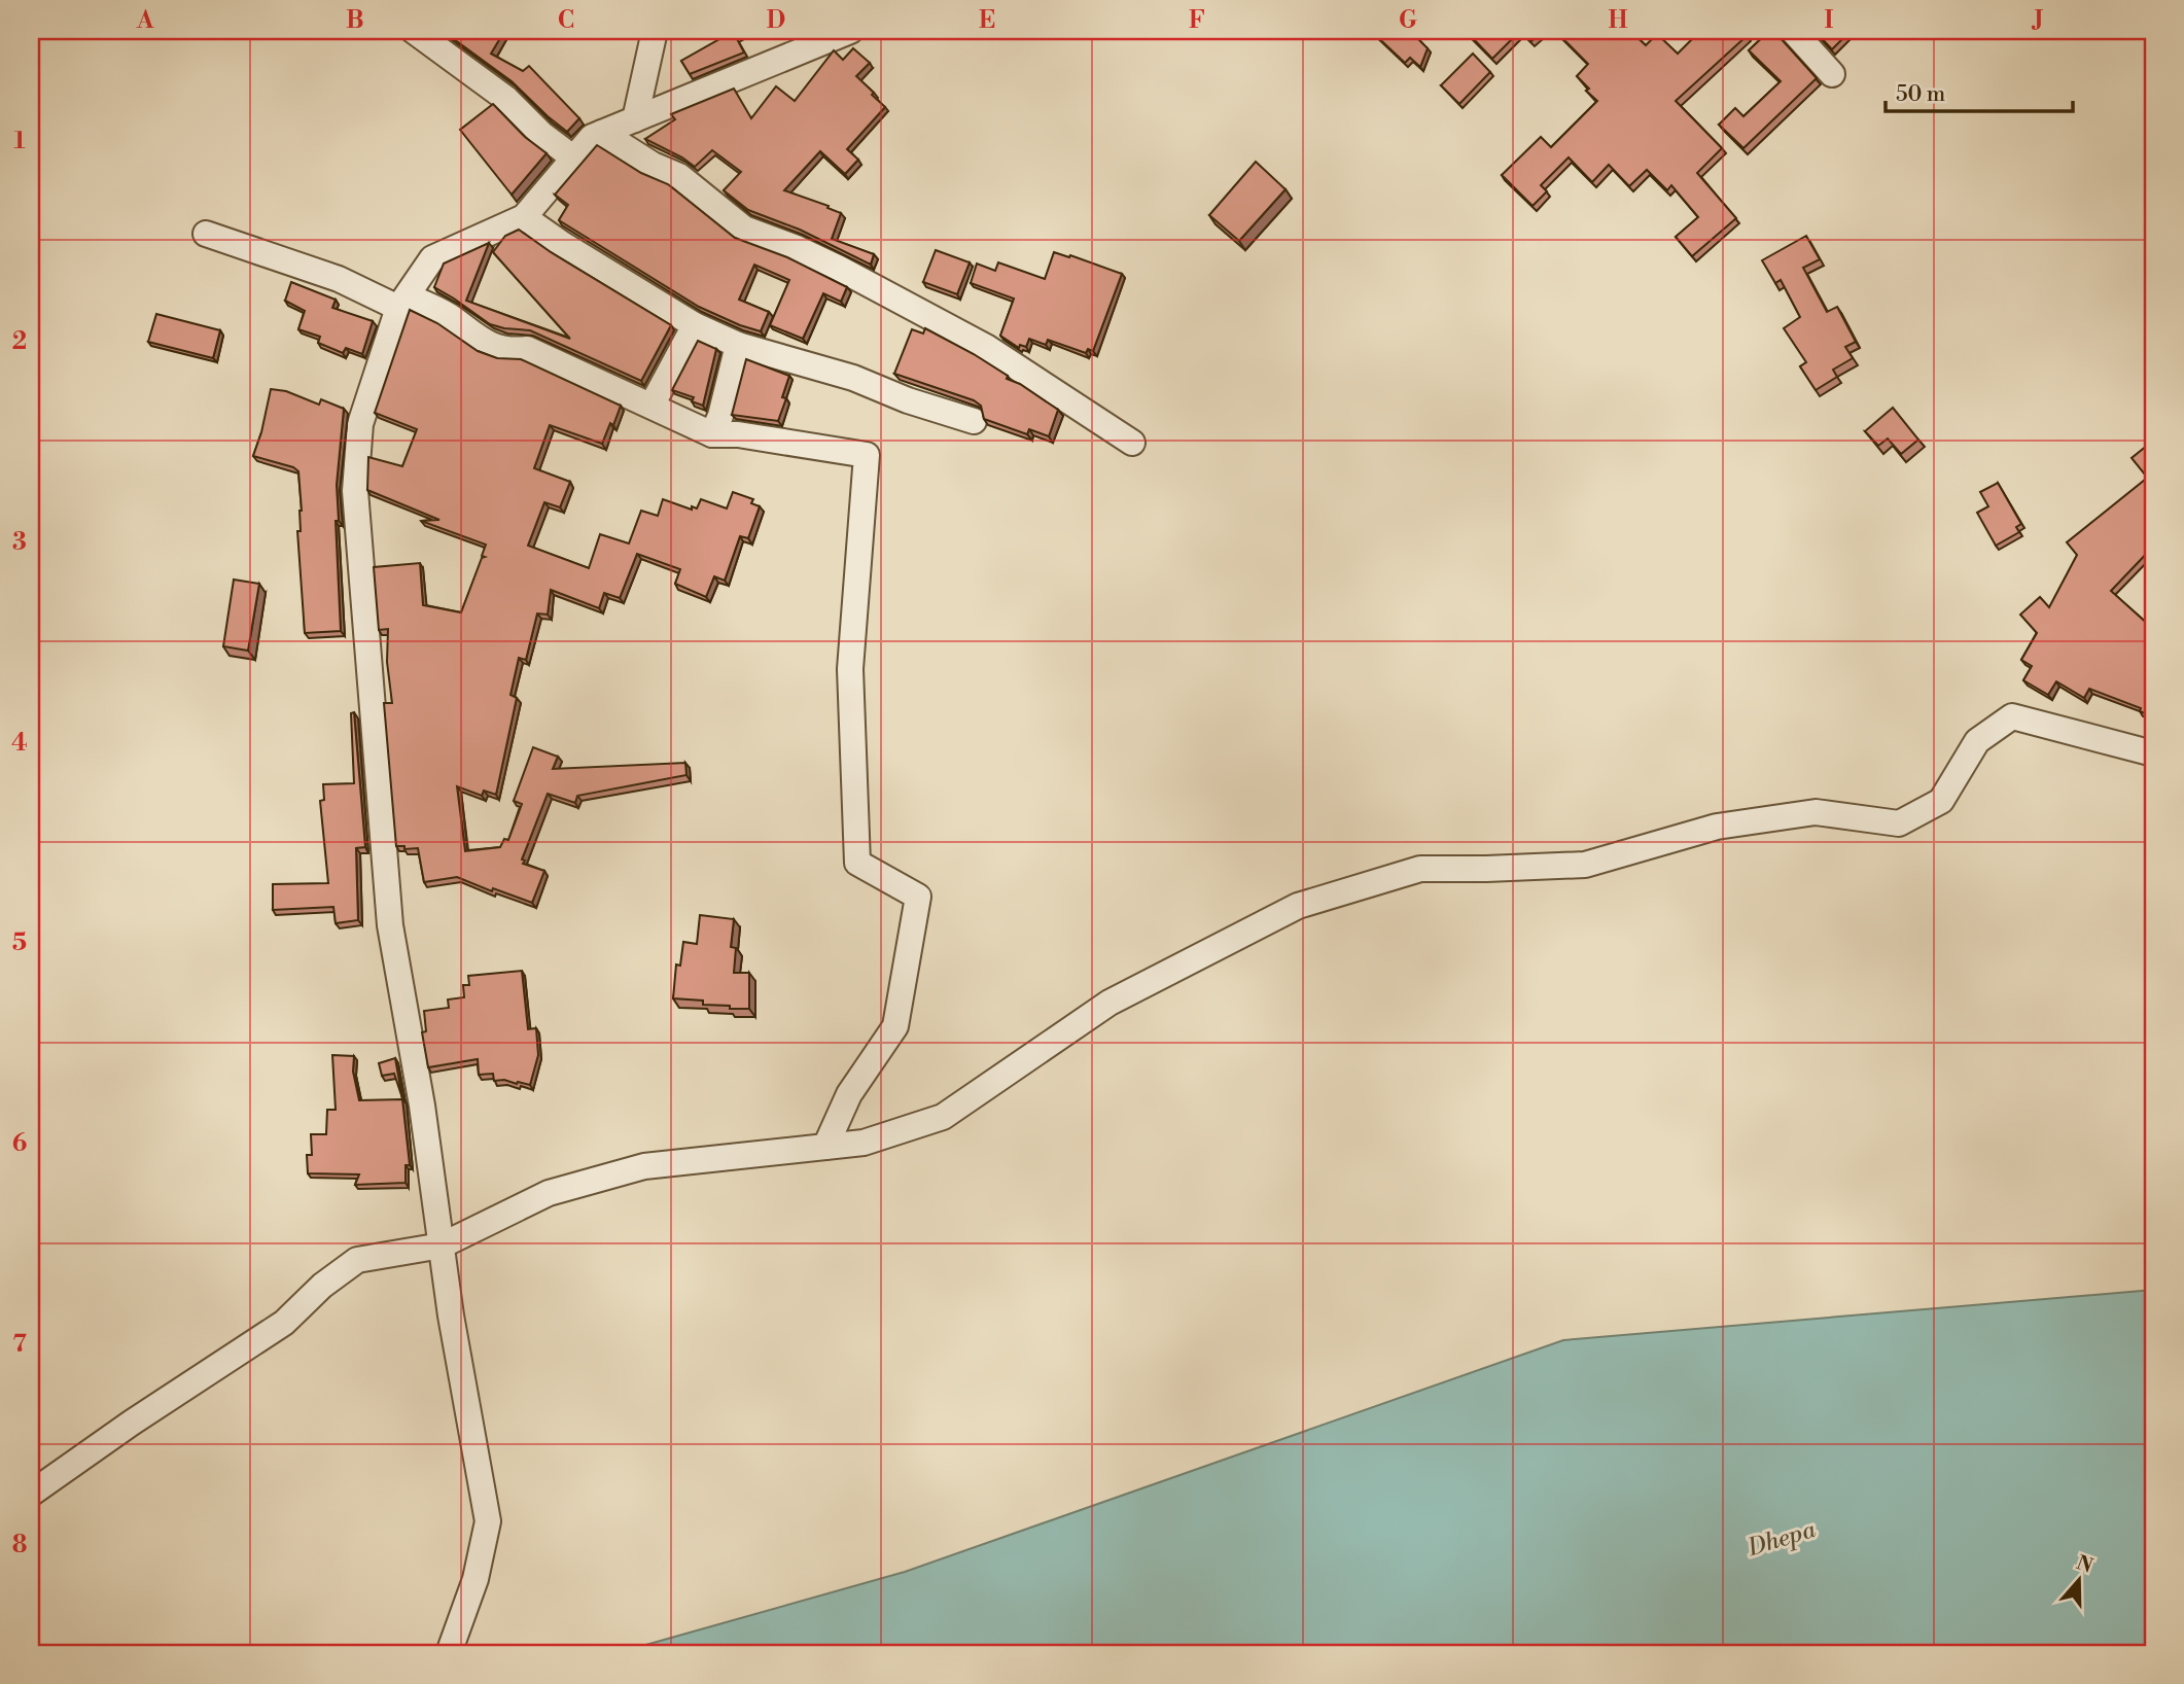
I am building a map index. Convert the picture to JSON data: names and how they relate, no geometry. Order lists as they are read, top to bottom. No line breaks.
{"water":["Dhepa"],"scale_bar":"50 m","north":"top","grid":{"columns":["A","B","C","D","E","F","G","H","I","J"],"rows":["1","2","3","4","5","6","7","8"]}}
